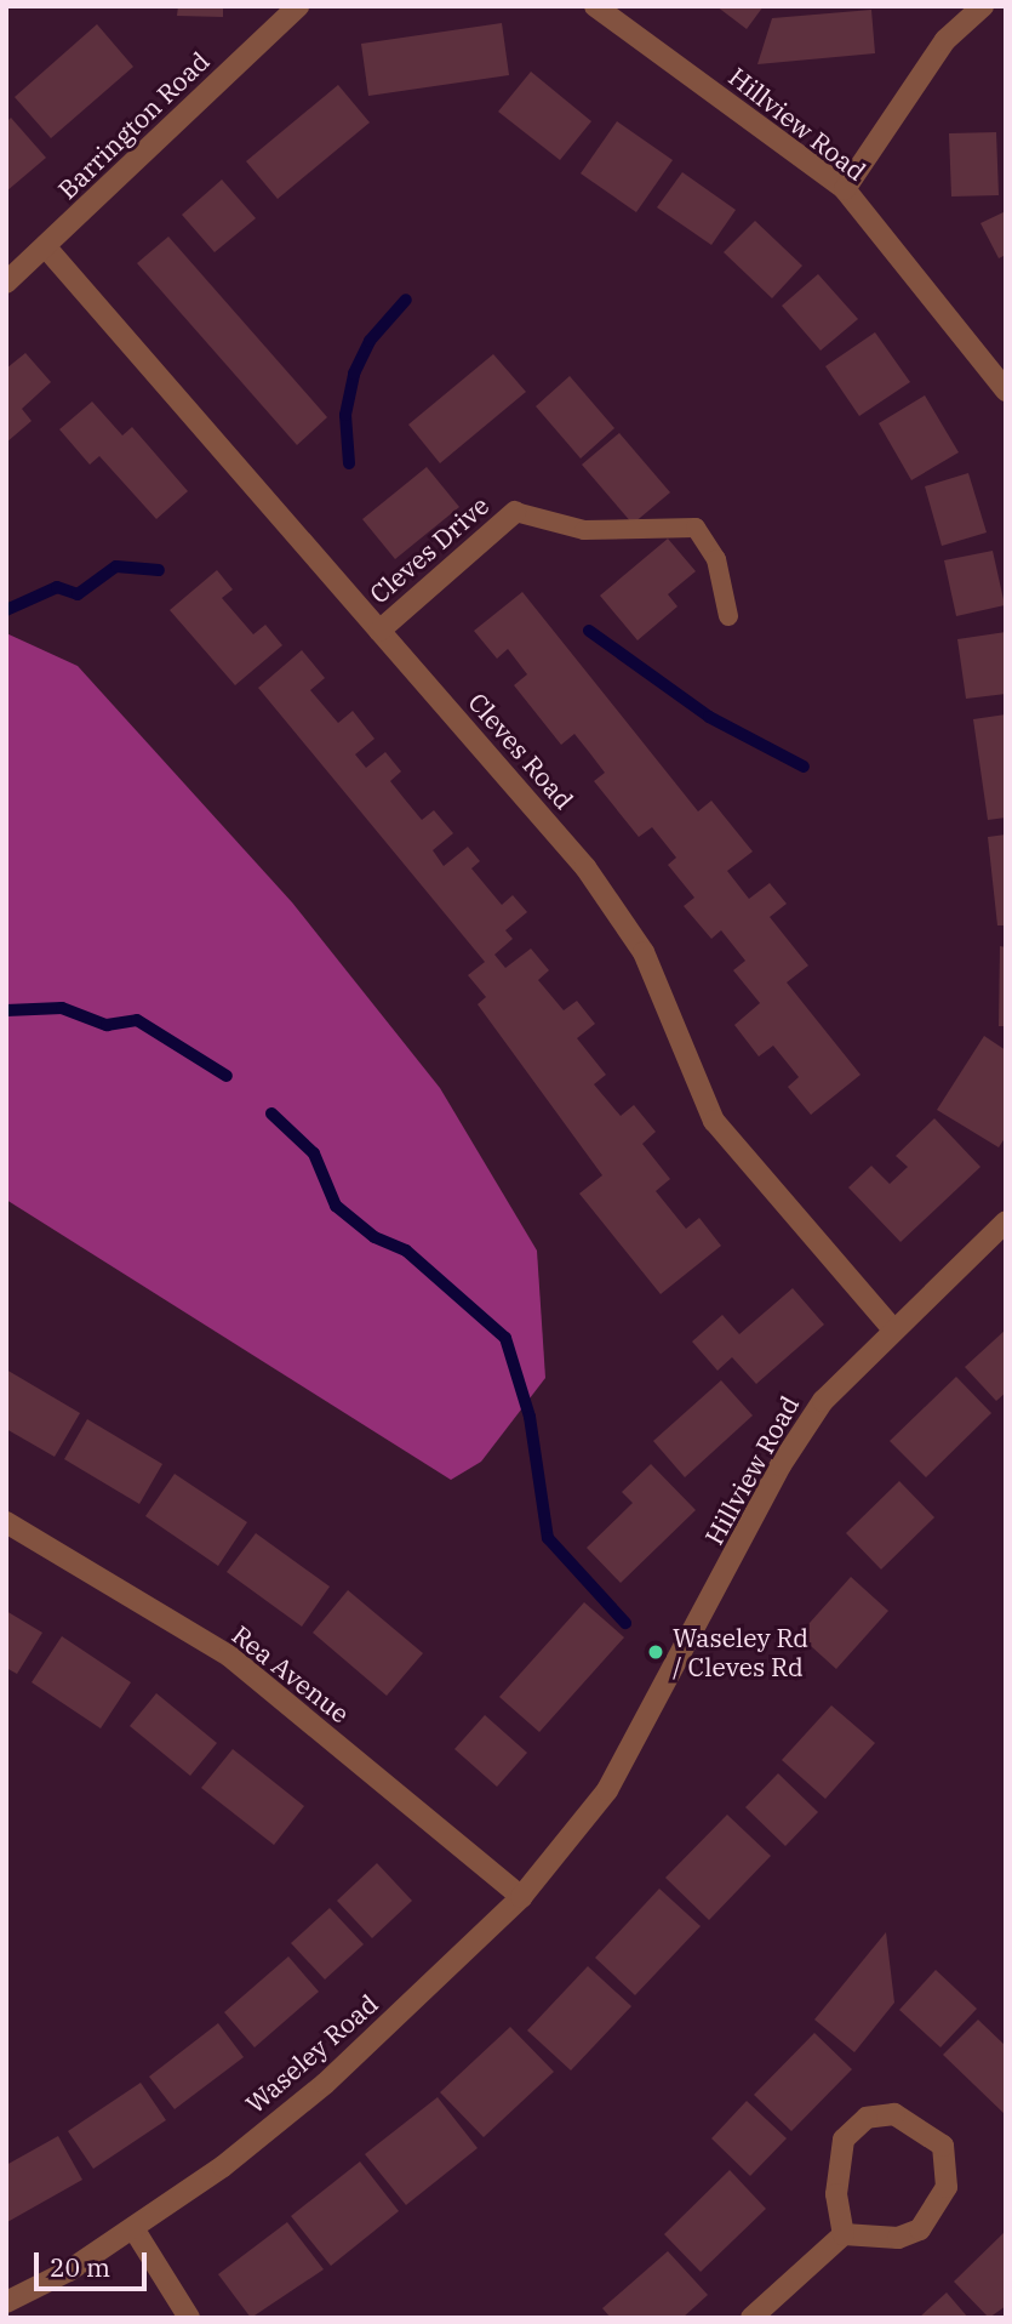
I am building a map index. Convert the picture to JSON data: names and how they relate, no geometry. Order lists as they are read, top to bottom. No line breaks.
{"streets":{"street":["Hillview Road","Barrington Road","Cleves Drive","Cleves Road","Rea Avenue","Waseley Road"]},"crossings":[["Hillview Road","Cleves Road"],["Hillview Road","Waseley Road"],["Barrington Road","Cleves Road"],["Cleves Drive","Cleves Road"],["Rea Avenue","Waseley Road"]],"places":["Waseley Rd / Cleves Rd"],"scale_bar":"20 m"}
